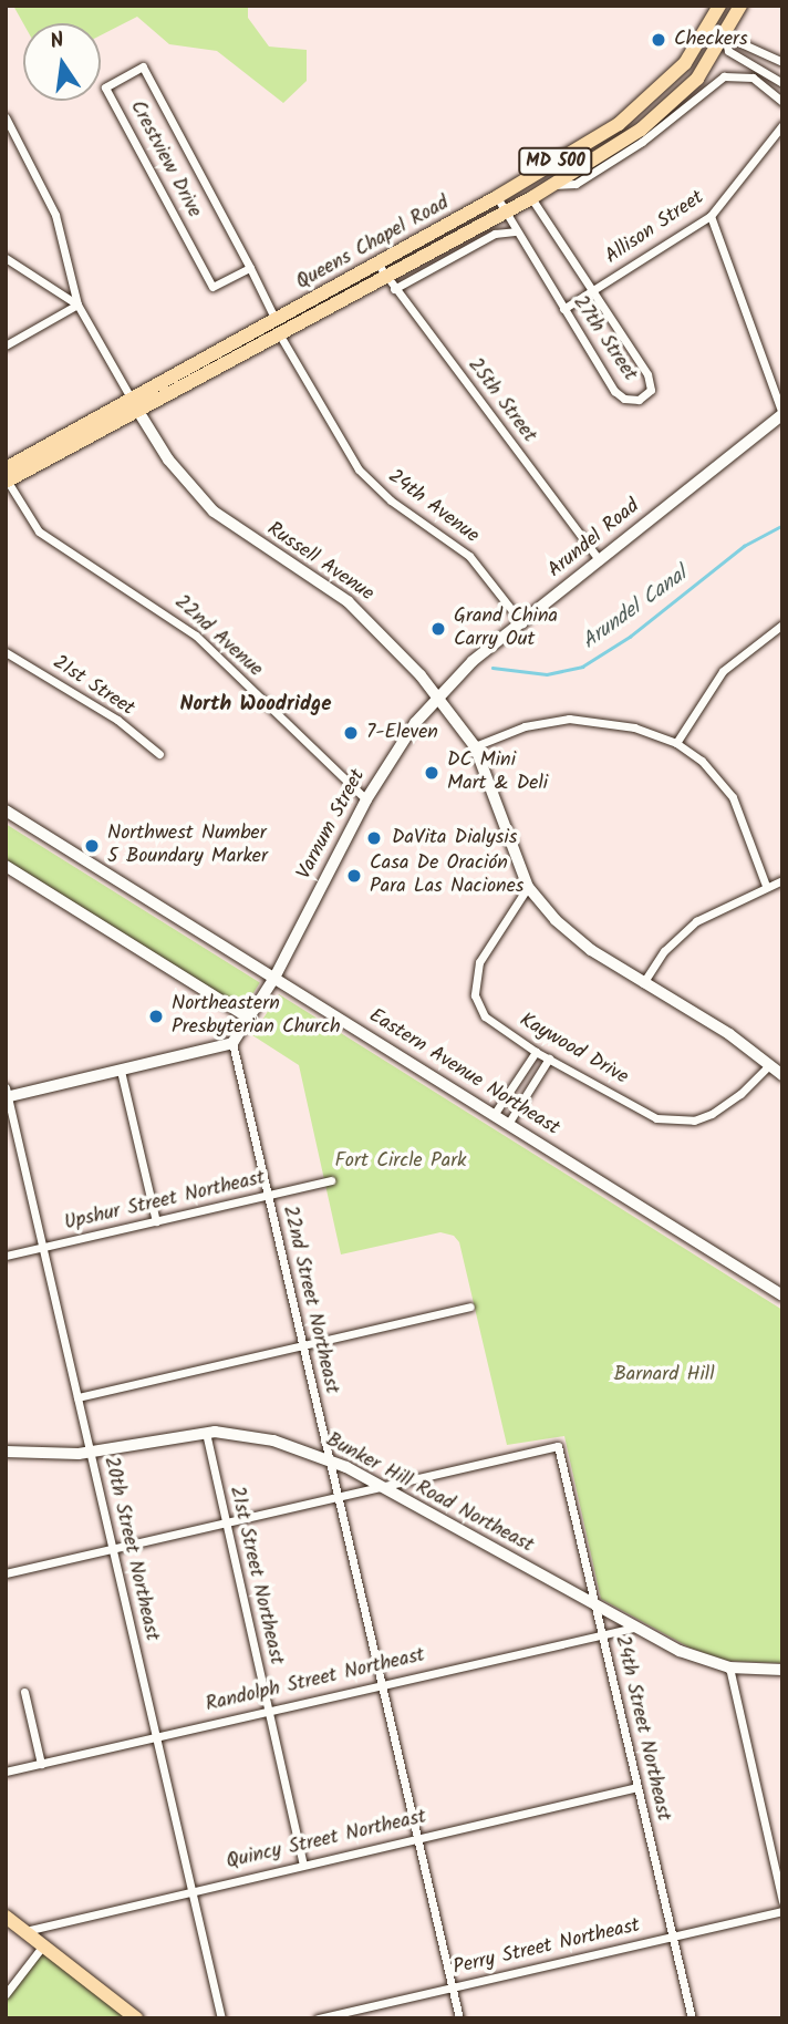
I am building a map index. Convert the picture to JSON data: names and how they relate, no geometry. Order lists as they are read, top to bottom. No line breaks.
{"streets":{"main road":["MD 500","Queens Chapel Road"],"street":["Crestview Drive","Allison Street","27th Street","25th Street","24th Avenue","Arundel Road","Russell Avenue","22nd Avenue","21st Street","Varnum Street","Kaywood Drive","Eastern Avenue Northeast","Upshur Street Northeast","22nd Street Northeast","Bunker Hill Road Northeast","20th Street Northeast","21st Street Northeast","Randolph Street Northeast","24th Street Northeast","Quincy Street Northeast","Perry Street Northeast"]},"crossings":[["Crestview Drive","Queens Chapel Road"],["Allison Street","27th Street"],["Queens Chapel Road","27th Street"],["Queens Chapel Road","25th Street"],["Queens Chapel Road","24th Avenue"],["Queens Chapel Road","Russell Avenue"],["Queens Chapel Road","22nd Avenue"],["25th Street","Arundel Road"],["24th Avenue","Arundel Road"],["Arundel Road","Russell Avenue"],["Arundel Road","Varnum Street"],["Russell Avenue","Varnum Street"],["Russell Avenue","Kaywood Drive"],["22nd Avenue","Varnum Street"],["Varnum Street","Eastern Avenue Northeast"],["Varnum Street","22nd Street Northeast"],["Upshur Street Northeast","22nd Street Northeast"],["Upshur Street Northeast","20th Street Northeast"],["22nd Street Northeast","Bunker Hill Road Northeast"],["22nd Street Northeast","Randolph Street Northeast"],["22nd Street Northeast","Quincy Street Northeast"],["22nd Street Northeast","Perry Street Northeast"],["Bunker Hill Road Northeast","20th Street Northeast"],["Bunker Hill Road Northeast","21st Street Northeast"],["Bunker Hill Road Northeast","24th Street Northeast"],["20th Street Northeast","Randolph Street Northeast"],["20th Street Northeast","Quincy Street Northeast"],["21st Street Northeast","Randolph Street Northeast"],["21st Street Northeast","Quincy Street Northeast"],["Randolph Street Northeast","24th Street Northeast"],["24th Street Northeast","Quincy Street Northeast"],["24th Street Northeast","Perry Street Northeast"]],"districts":["North Woodridge"],"water":["Arundel Canal"],"parks":["Fort Circle Park","Barnard Hill"],"places":["Checkers","Grand China Carry Out","7-Eleven","DC Mini Mart & Deli","DaVita Dialysis","Northwest Number 5 Boundary Marker","Casa De Oración Para Las Naciones","Northeastern Presbyterian Church"],"north":"top"}
